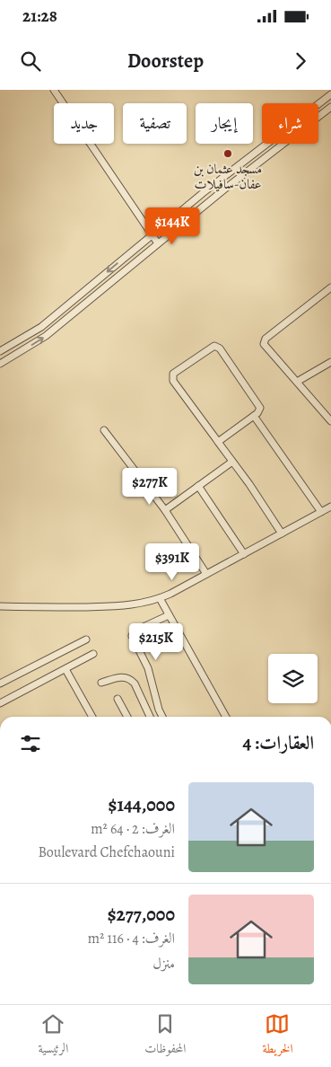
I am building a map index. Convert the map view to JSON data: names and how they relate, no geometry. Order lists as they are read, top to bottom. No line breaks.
{"places":["مسجد عثمان بن عفان-سافيلات"],"page":{"status":"21:28","header":"Doorstep","chip":["شراء","إيجار","تصفية","جديد"],"price":["$144K","$277K","$391K","$215K"],"heading":"العقارات: 4","list":[{"name":"$144,000","note":"الغرف: 2 · 64 m² · Boulevard Chefchaouni"},{"name":"$277,000","note":"الغرف: 4 · 116 m² · منزل"}],"tabs":["الخريطة","المحفوظات","الرئيسية"]}}
